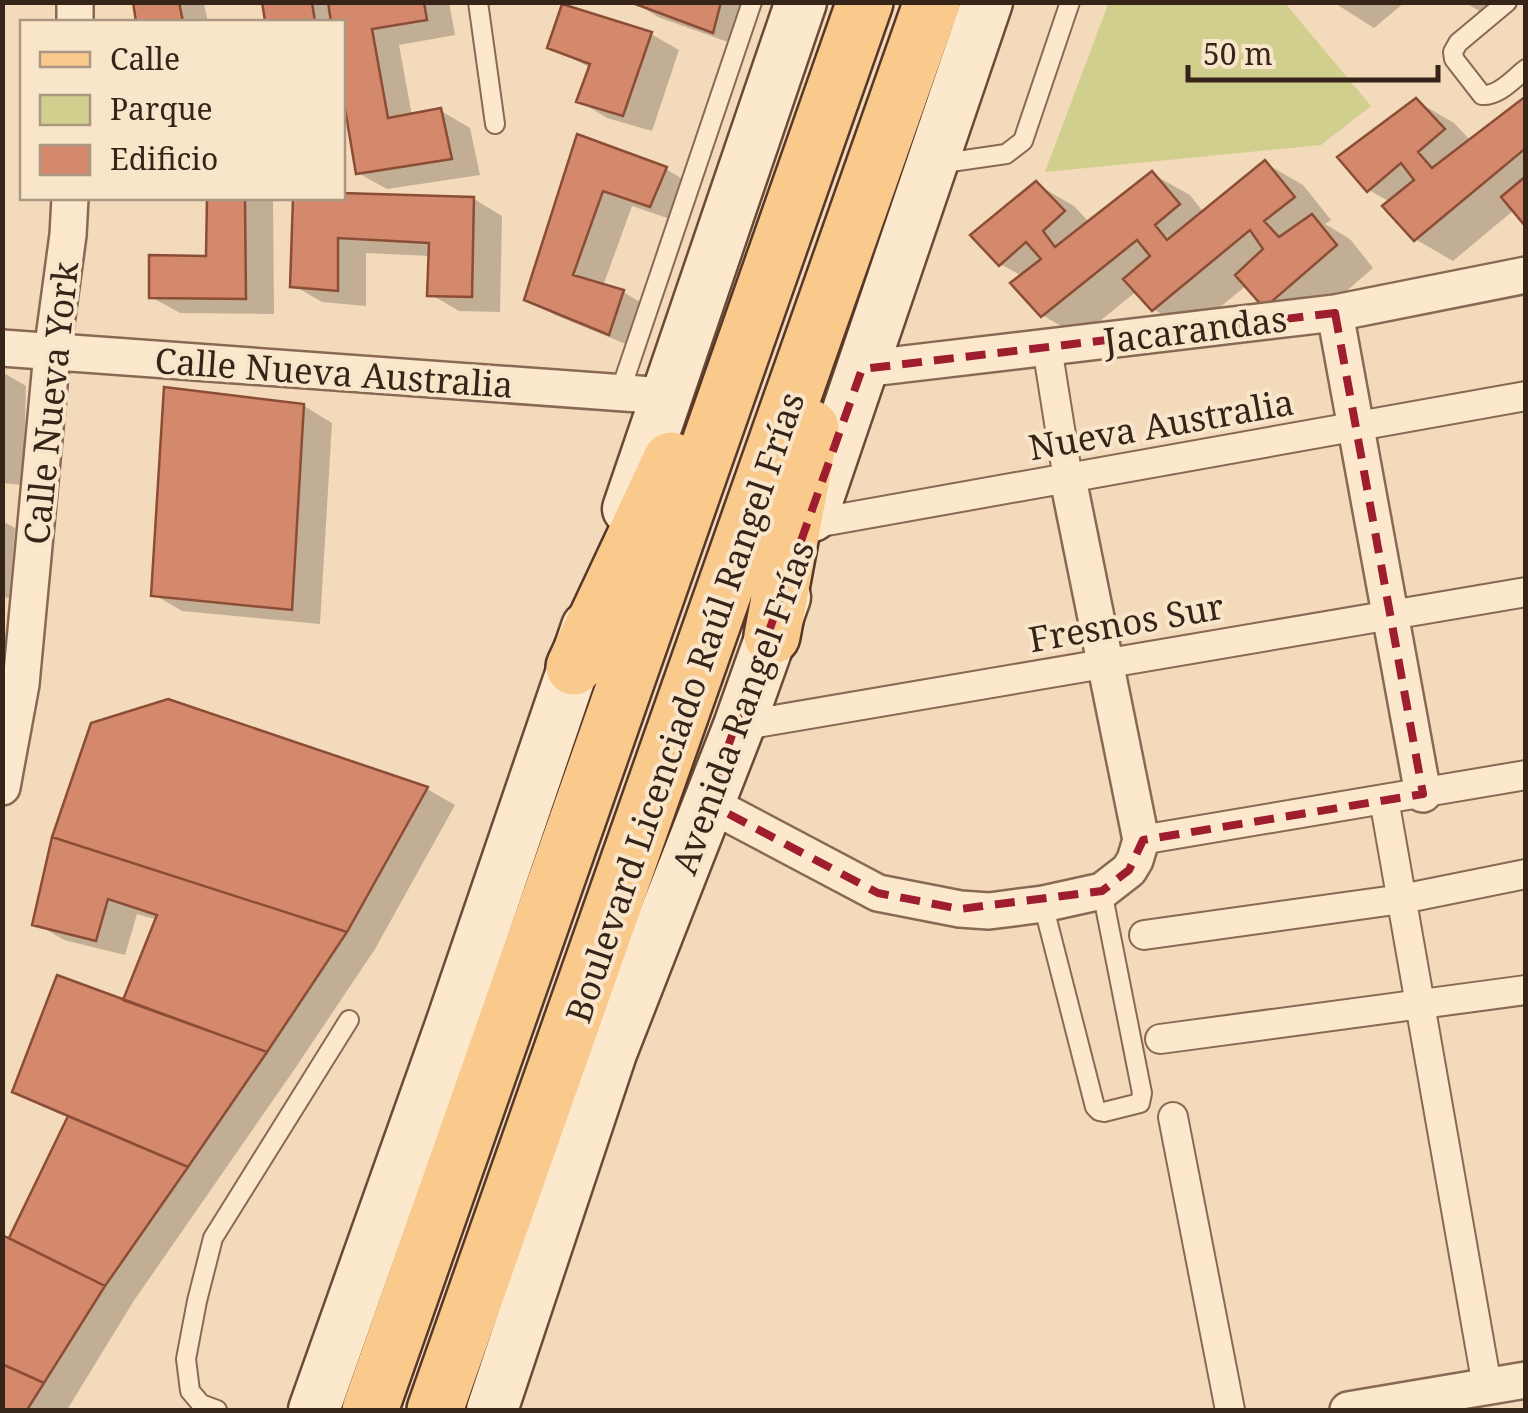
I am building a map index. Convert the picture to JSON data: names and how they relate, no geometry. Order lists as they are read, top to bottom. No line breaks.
{"streets":{"main road":["Boulevard Licenciado Raúl Rangel Frías","Avenida Rangel Frías"],"street":["Jacarandas","Calle Nueva Australia","Calle Nueva York","Nueva Australia","Fresnos Sur"]},"crossings":[["Jacarandas","Avenida Rangel Frías"],["Calle Nueva Australia","Calle Nueva York"],["Nueva Australia","Avenida Rangel Frías"],["Fresnos Sur","Avenida Rangel Frías"]],"legend":["Calle","Parque","Edificio"],"scale_bar":"50 m"}
